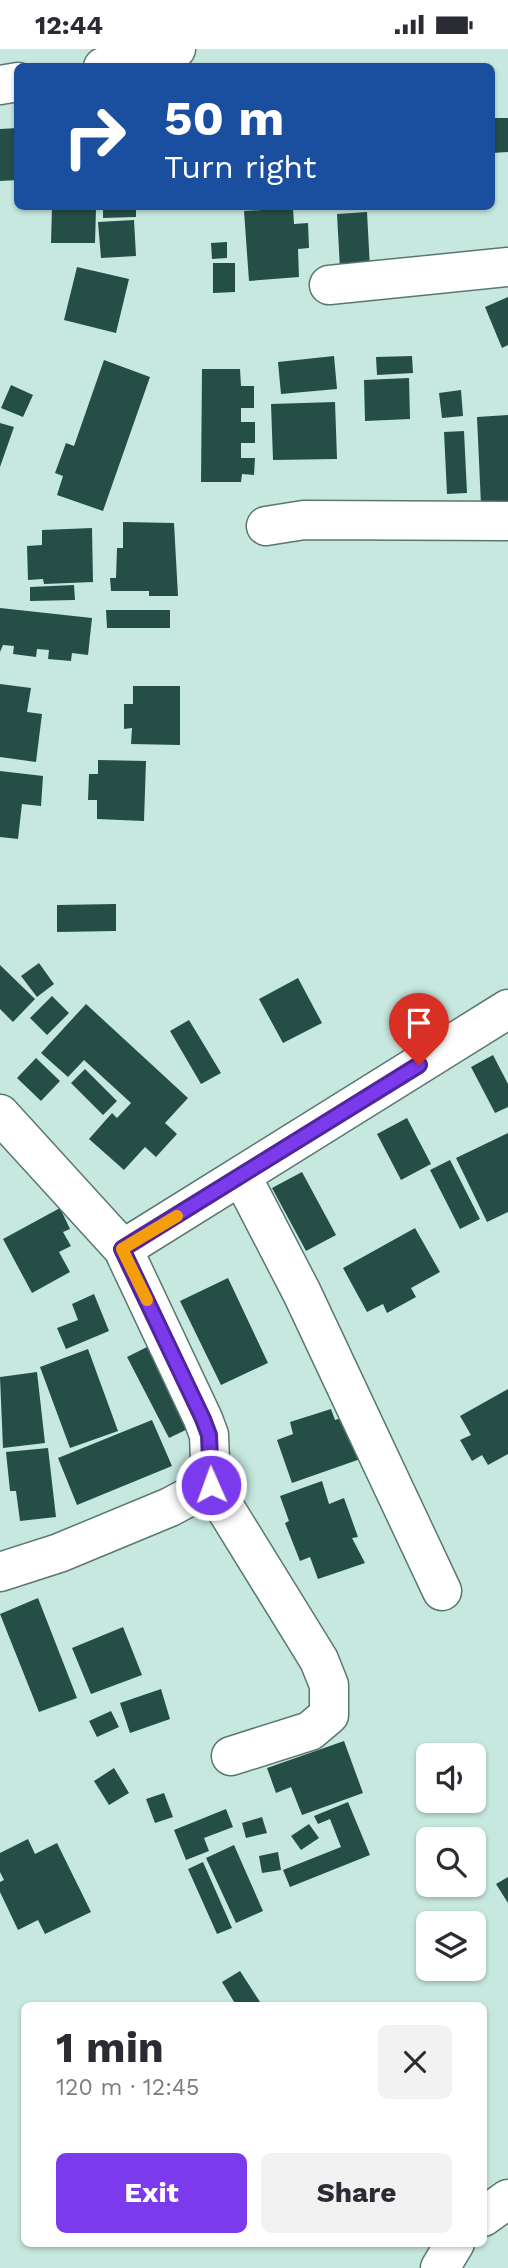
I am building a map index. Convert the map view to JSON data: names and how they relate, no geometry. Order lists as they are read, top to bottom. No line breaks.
{"page":{"status":"12:44","turn":["50 m","Turn right"],"heading":["1 min","120 m · 12:45"],"buttons":["Exit","Share"]}}
